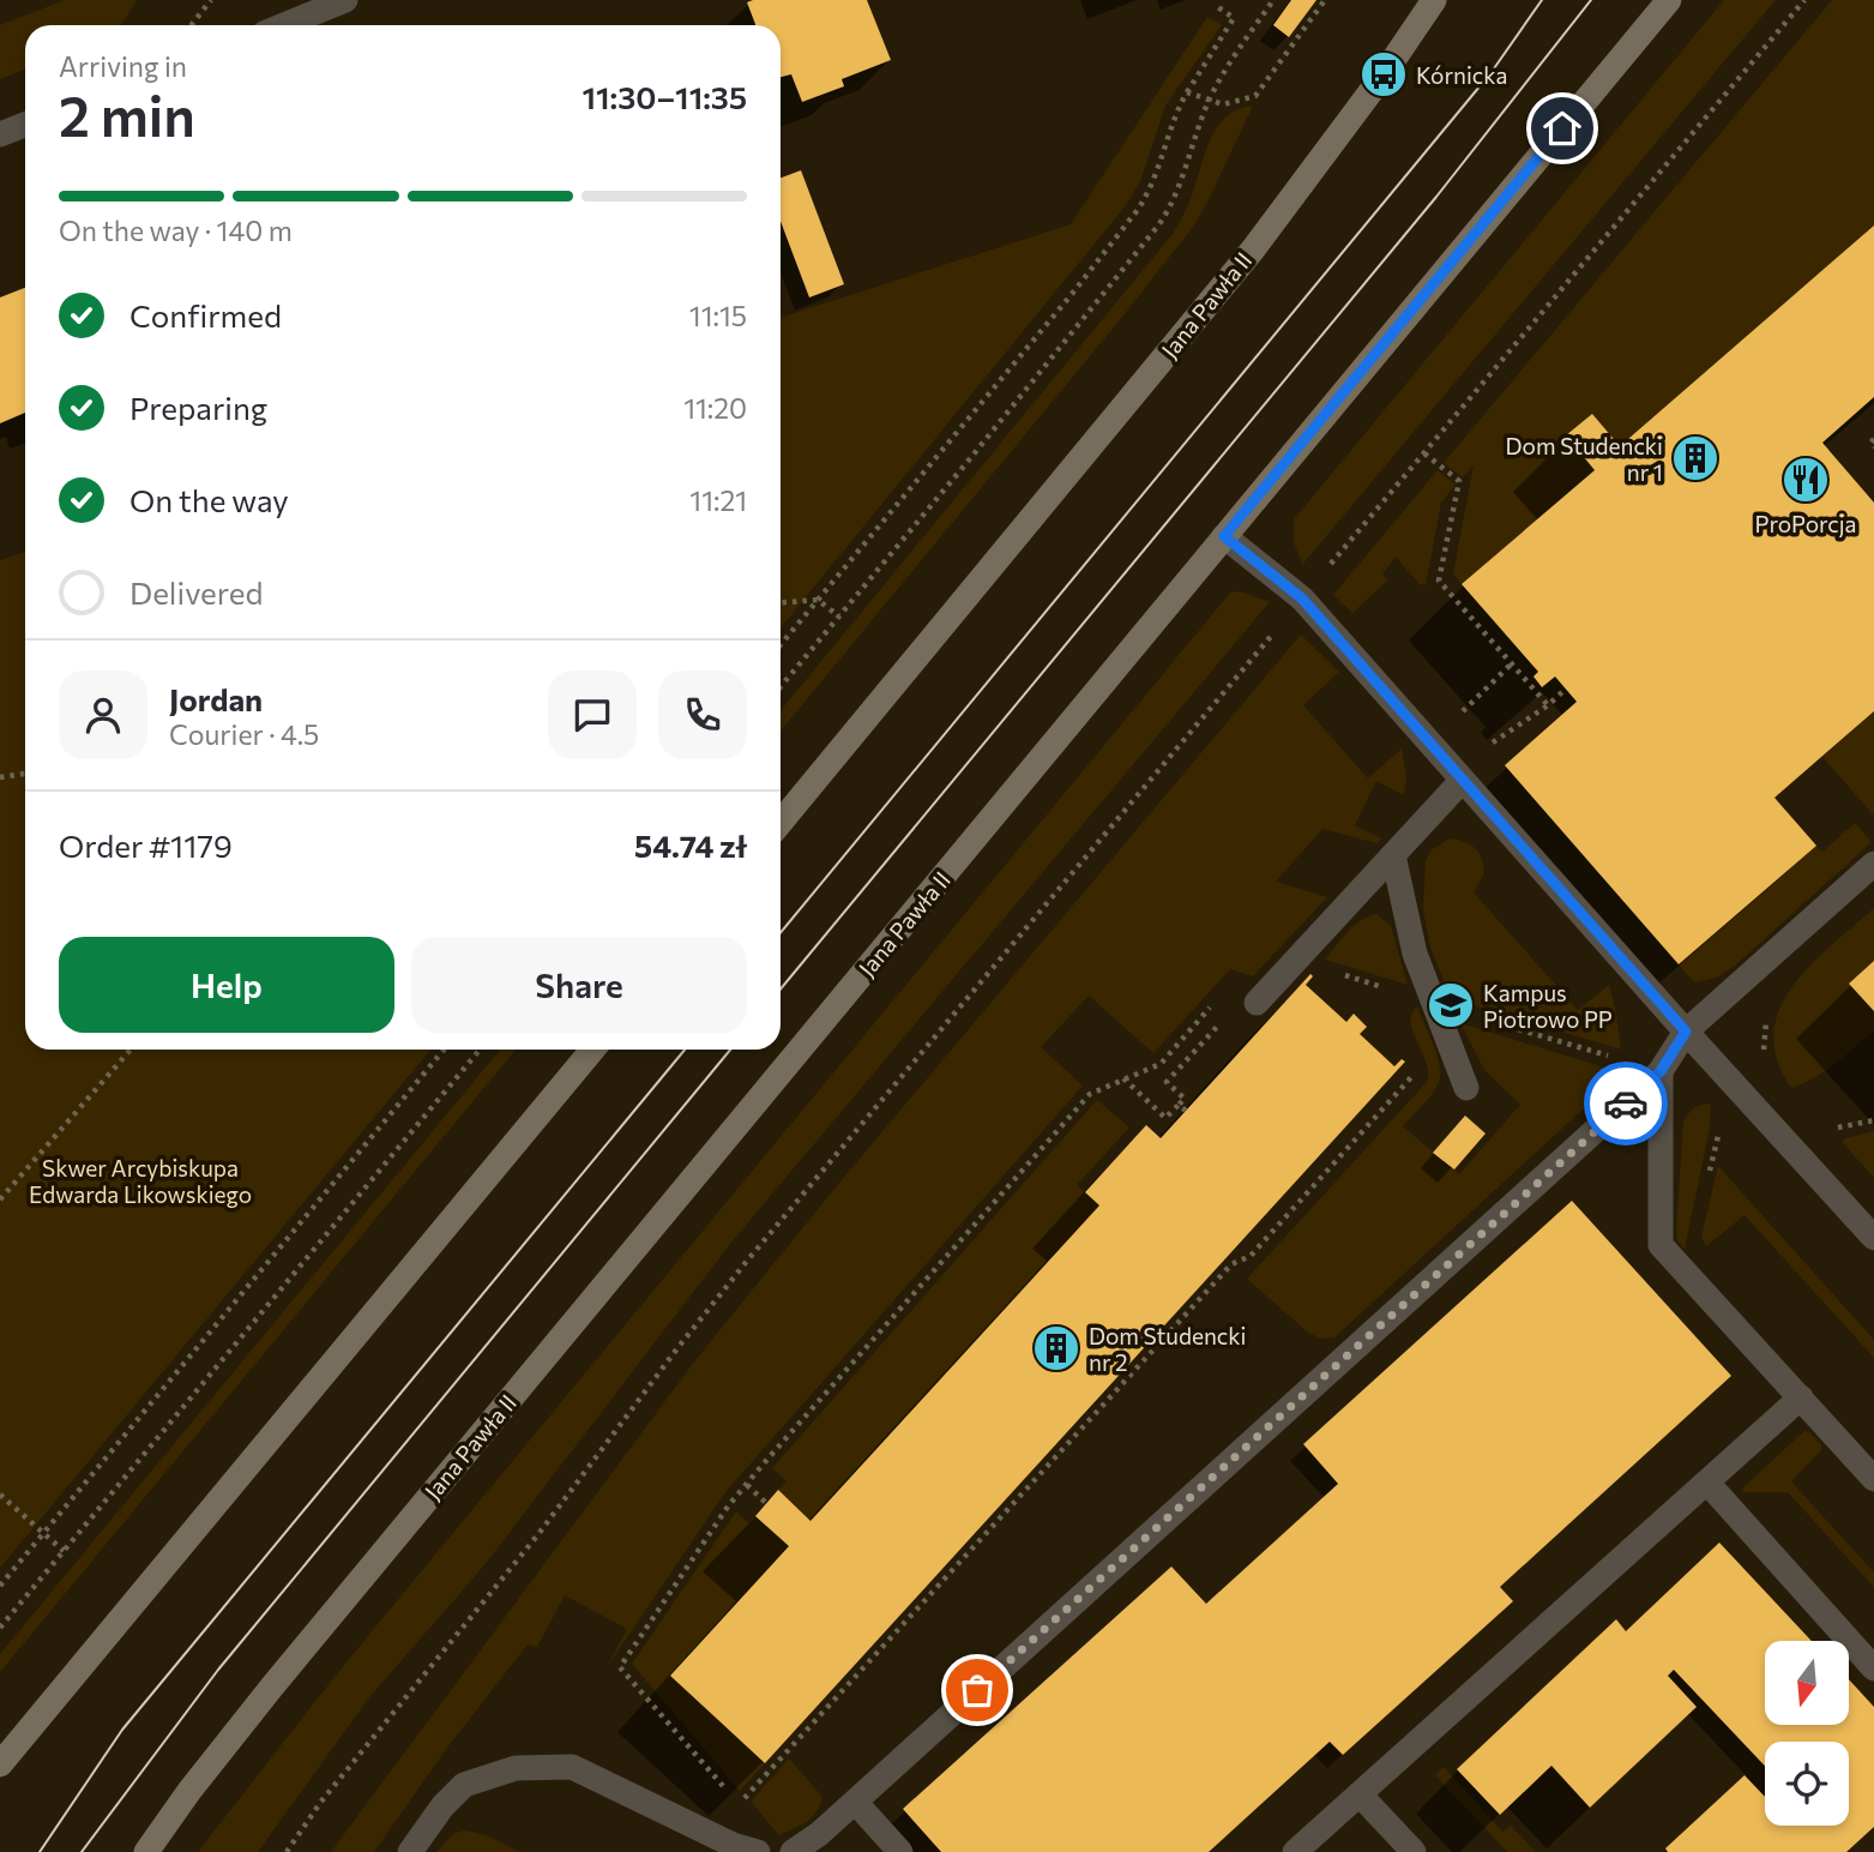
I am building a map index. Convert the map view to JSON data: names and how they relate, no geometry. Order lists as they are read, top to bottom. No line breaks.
{"streets":{"main road":["Jana Pawła II"]},"parks":["Skwer Arcybiskupa Edwarda Likowskiego"],"places":{"bus stop":["Kórnicka"],"building":["Dom Studencki nr 1","Dom Studencki nr 2"],"restaurant":["ProPorcja"],"school or university":["Kampus Piotrowo PP"]},"north":"bottom","page":{"heading":["2 min","Arriving in","11:30–11:35"],"panel":["Jordan","Courier · 4.5","Order #1179","54.74 zł"],"bar":"On the way · 140 m","list":[["Confirmed","11:15"],["Preparing","11:20"],["On the way","11:21"],"Delivered"],"buttons":["Help","Share"]}}
